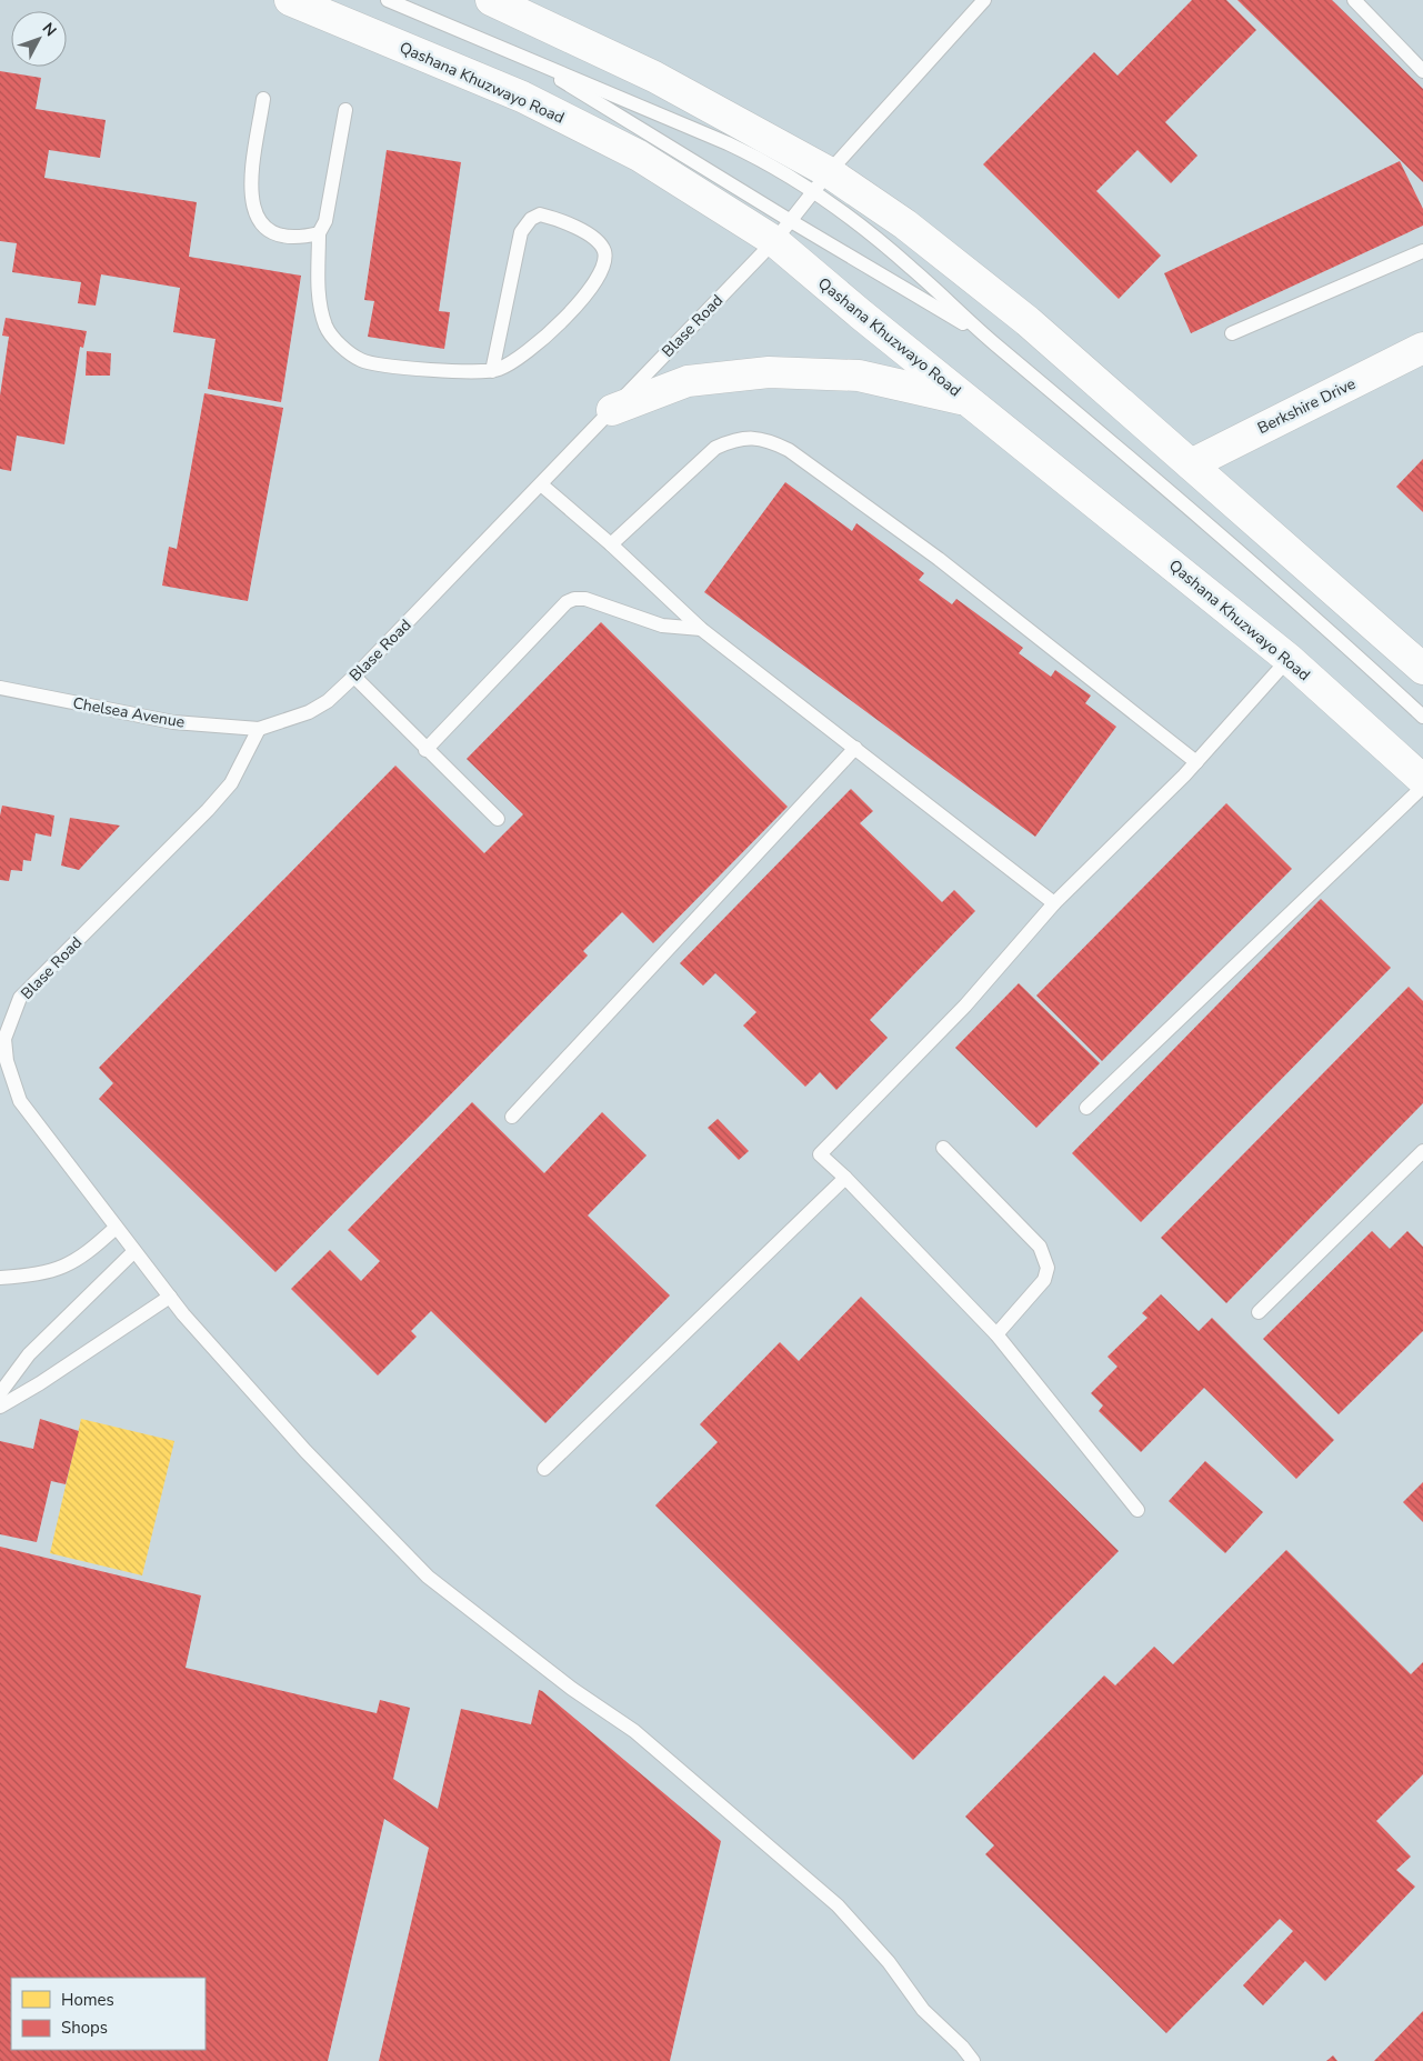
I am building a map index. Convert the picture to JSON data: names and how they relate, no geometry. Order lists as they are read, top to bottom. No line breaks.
{"streets":{"main road":["Qashana Khuzwayo Road","Berkshire Drive"],"lane":["Blase Road","Chelsea Avenue"]},"crossings":[["Qashana Khuzwayo Road","Blase Road"],["Blase Road","Chelsea Avenue"]],"legend":["Homes","Shops"],"north":"top right"}
